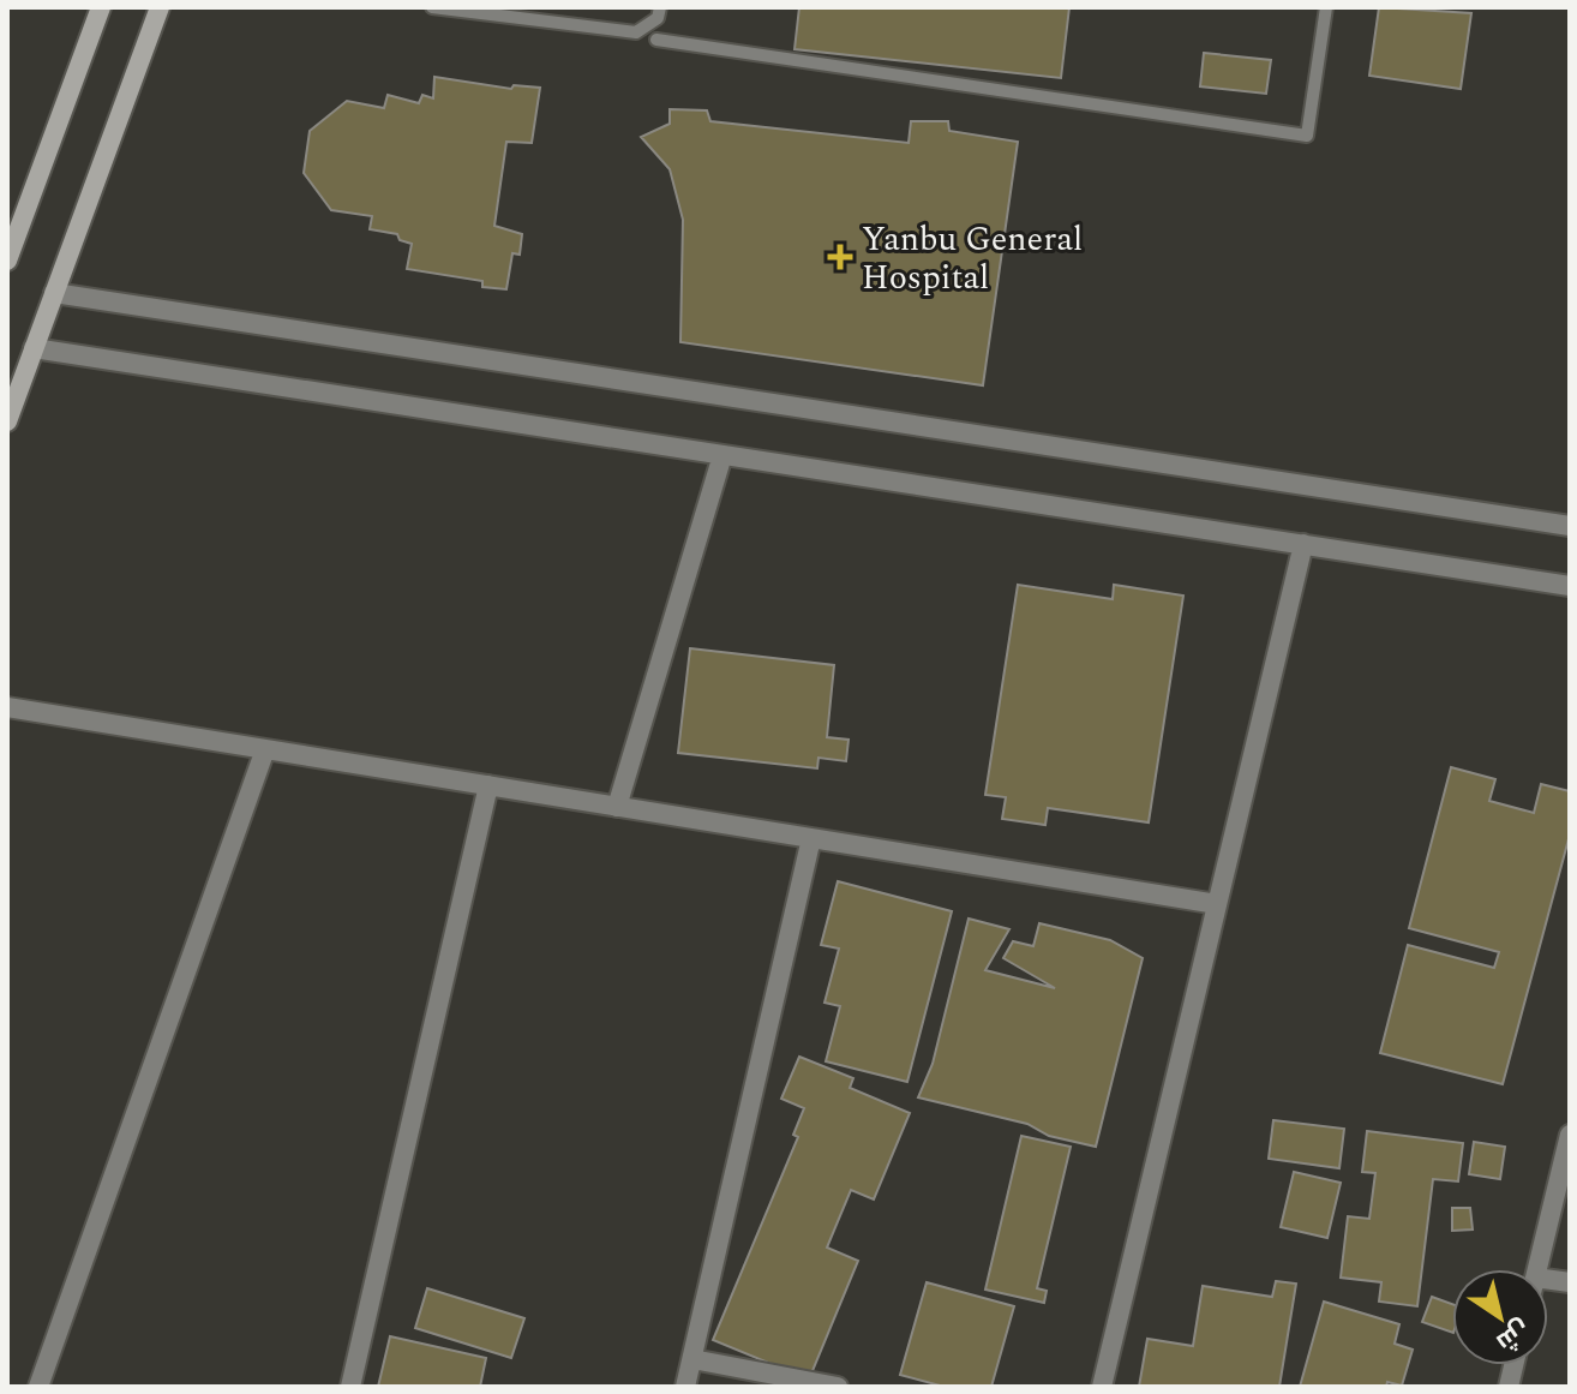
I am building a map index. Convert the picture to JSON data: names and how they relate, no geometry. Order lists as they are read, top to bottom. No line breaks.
{"places":{"health":["Yanbu General Hospital"]},"north":"bottom right"}
